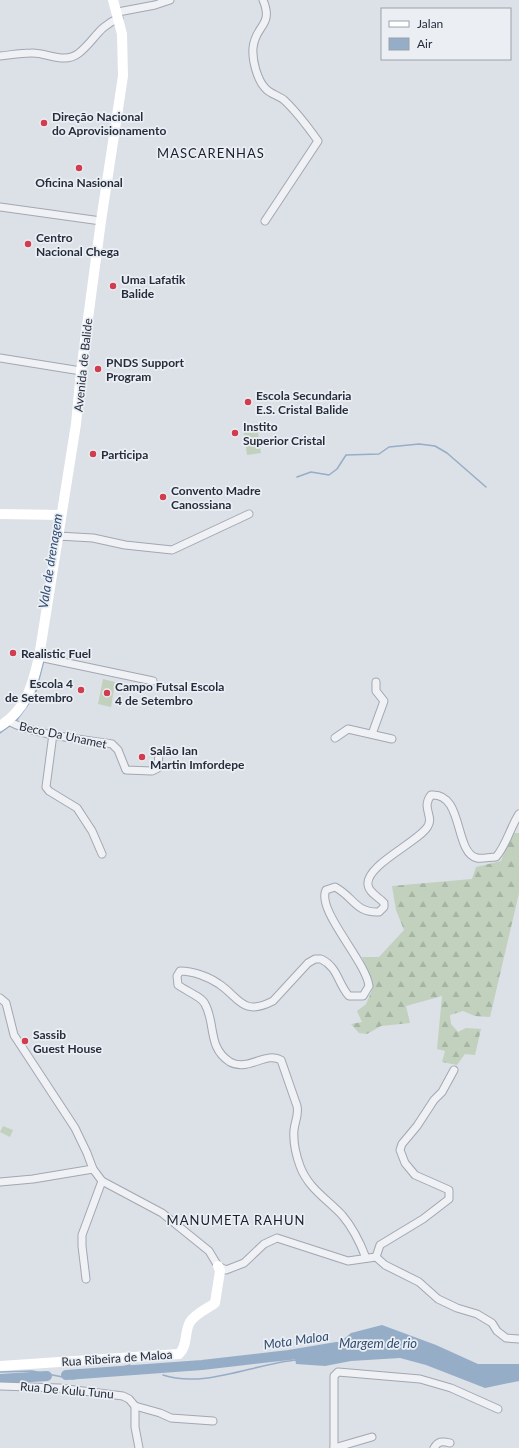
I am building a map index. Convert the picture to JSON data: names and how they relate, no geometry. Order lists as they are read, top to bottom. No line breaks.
{"streets":{"main road":["Avenida de Balide","Rua Ribeira de Maloa"],"street":["Beco Da Unamet","Rua De Kulu Tunu"]},"crossings":[["Avenida de Balide","Beco Da Unamet"]],"districts":["MASCARENHAS","MANUMETA RAHUN"],"water":["Vala de drenagem","Mota Maloa","Margem de rio"],"places":["Direção Nacional do Aprovisionamento","Oficina Nasional","Centro Nacional Chega","Uma Lafatik Balide","PNDS Support Program","Escola Secundaria E.S. Cristal Balide","Instito Superior Cristal","Participa","Convento Madre Canossiana","Realistic Fuel","Escola 4 de Setembro","Campo Futsal Escola 4 de Setembro","Salão Ian Martin Imfordepe","Sassib Guest House"],"legend":["Jalan","Air"]}
